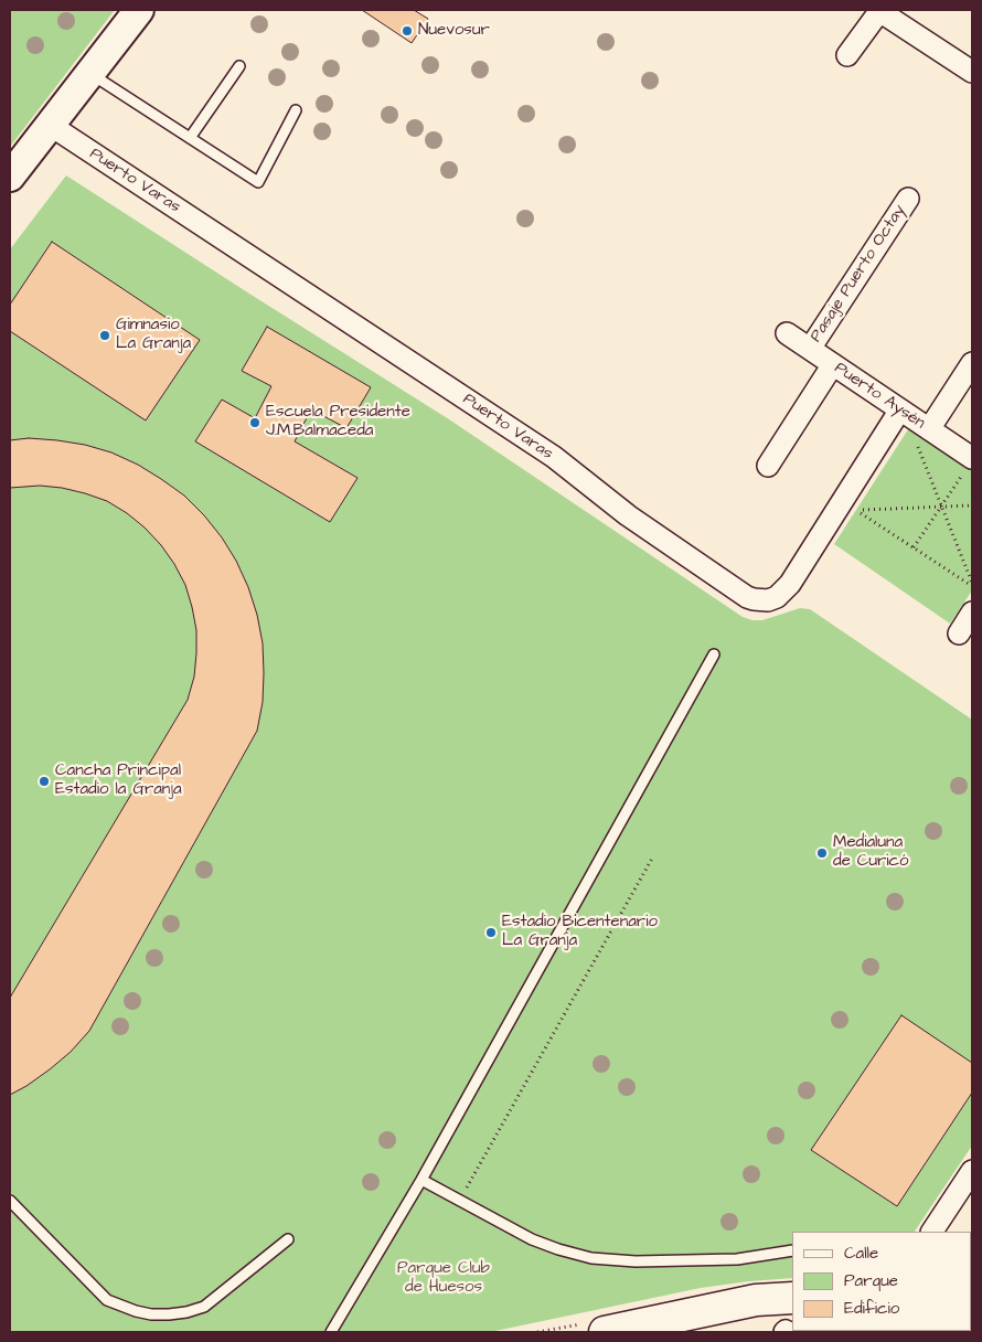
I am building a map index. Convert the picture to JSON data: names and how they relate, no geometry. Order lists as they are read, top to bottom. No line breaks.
{"streets":{"street":["Puerto Varas","Pasaje Puerto Octay","Puerto Aysén"]},"crossings":[["Puerto Varas","Puerto Aysén"],["Pasaje Puerto Octay","Puerto Aysén"]],"parks":["Parque Club de Huesos"],"places":["Nuevosur","Gimnasio La Granja","Escuela Presidente J.M.Balmaceda","Cancha Principal Estadio la Granja","Medialuna de Curicó","Estadio Bicentenario La Granja"],"legend":["Calle","Parque","Edificio"]}
